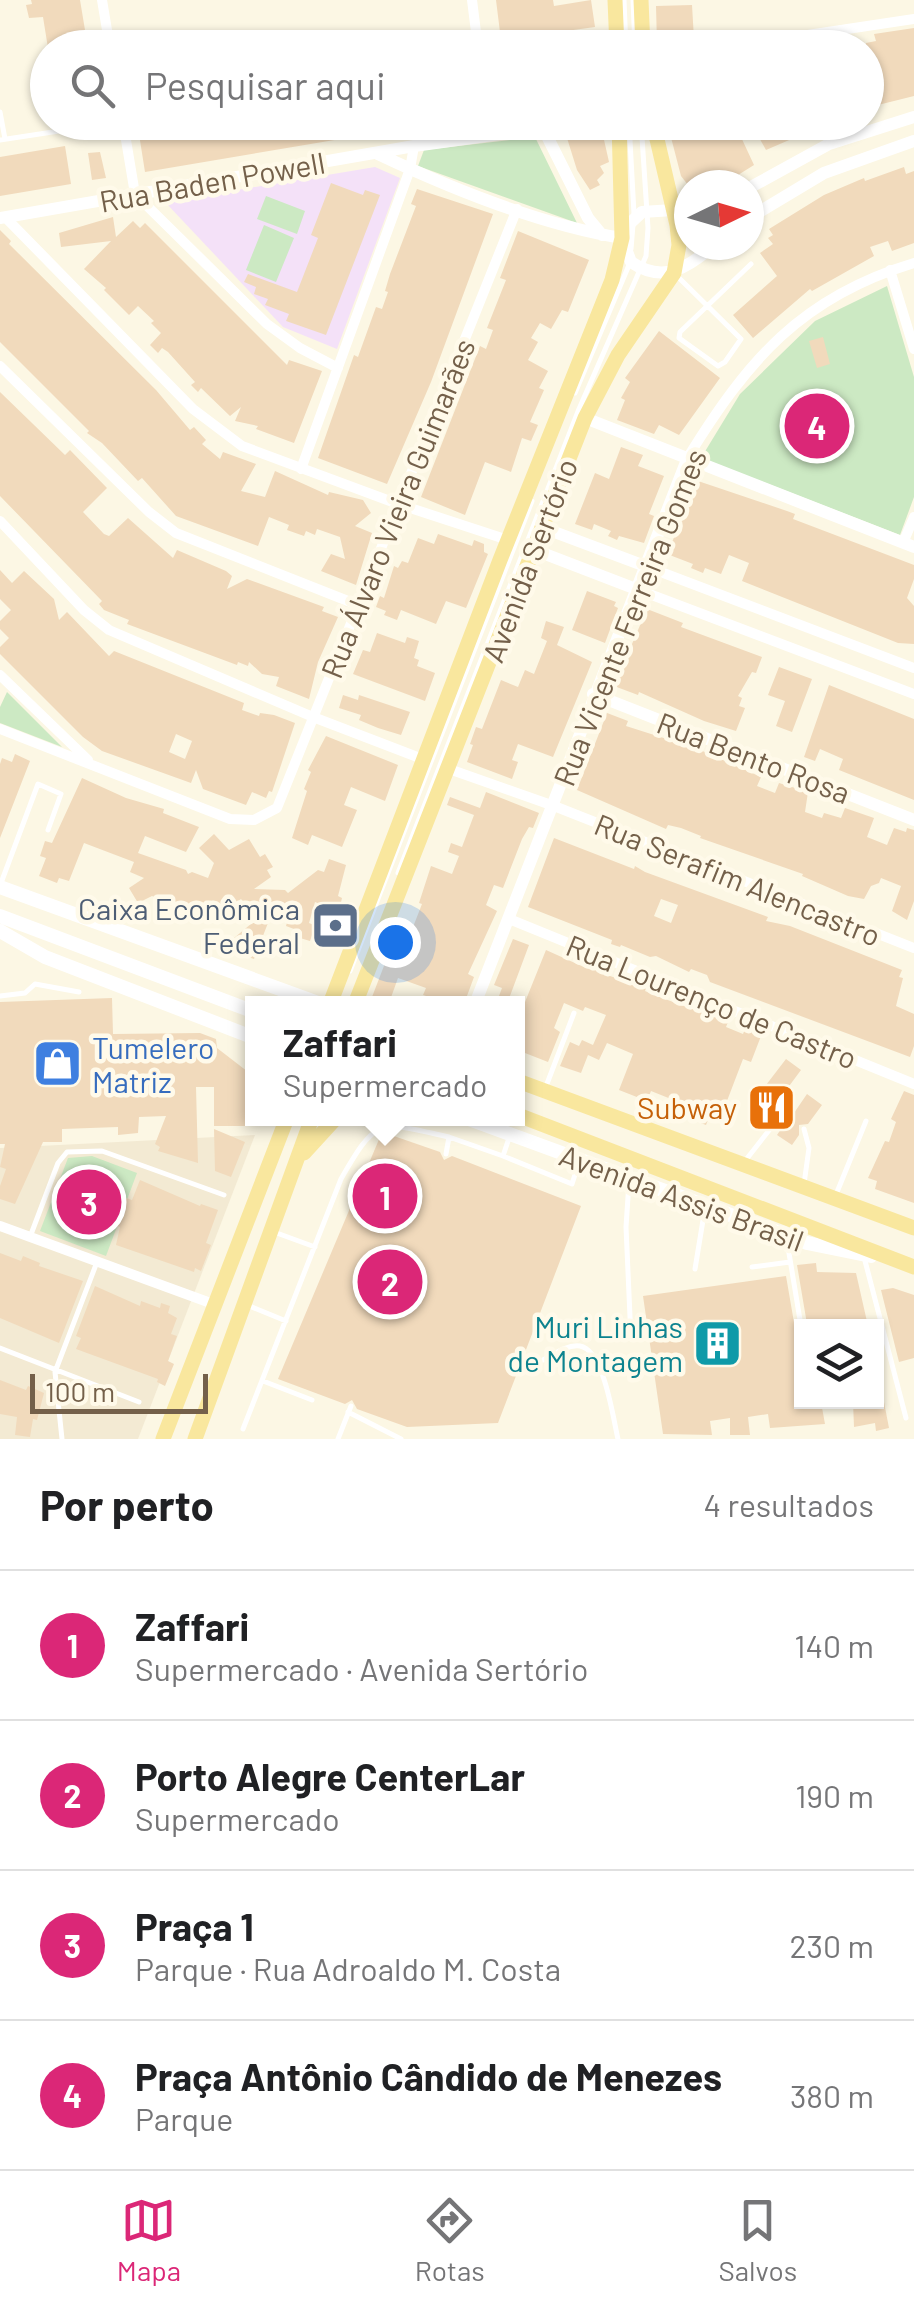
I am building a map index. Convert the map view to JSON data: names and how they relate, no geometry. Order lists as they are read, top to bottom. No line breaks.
{"streets":{"main road":["Avenida Sertório","Avenida Assis Brasil"],"street":["Rua Baden Powell","Rua Álvaro Vieira Guimarães","Rua Vicente Ferreira Gomes","Rua Bento Rosa","Rua Serafim Alencastro","Rua Lourenço de Castro"]},"crossings":[["Avenida Sertório","Rua Serafim Alencastro"],["Rua Vicente Ferreira Gomes","Rua Bento Rosa"],["Rua Vicente Ferreira Gomes","Rua Serafim Alencastro"],["Rua Vicente Ferreira Gomes","Rua Lourenço de Castro"]],"places":{"bank":["Caixa Econômica Federal"],"shop":["Tumelero Matriz"],"restaurant":["Subway"],"building":["Muri Linhas de Montagem"]},"scale_bar":"100 m","north":"right","page":{"search":"Pesquisar aqui","pins":["4","1","3","2"],"popup":["Zaffari","Supermercado"],"scale":"100 m","heading":["Por perto","4 resultados"],"list":[{"mark":"1","name":"Zaffari","note":"Supermercado · Avenida Sertório","value":"140 m"},{"mark":"2","name":"Porto Alegre CenterLar","note":"Supermercado","value":"190 m"},{"mark":"3","name":"Praça 1","note":"Parque · Rua Adroaldo M. Costa","value":"230 m"},{"mark":"4","name":"Praça Antônio Cândido de Menezes","note":"Parque","value":"380 m"}],"nav":["Mapa","Rotas","Salvos"]}}
